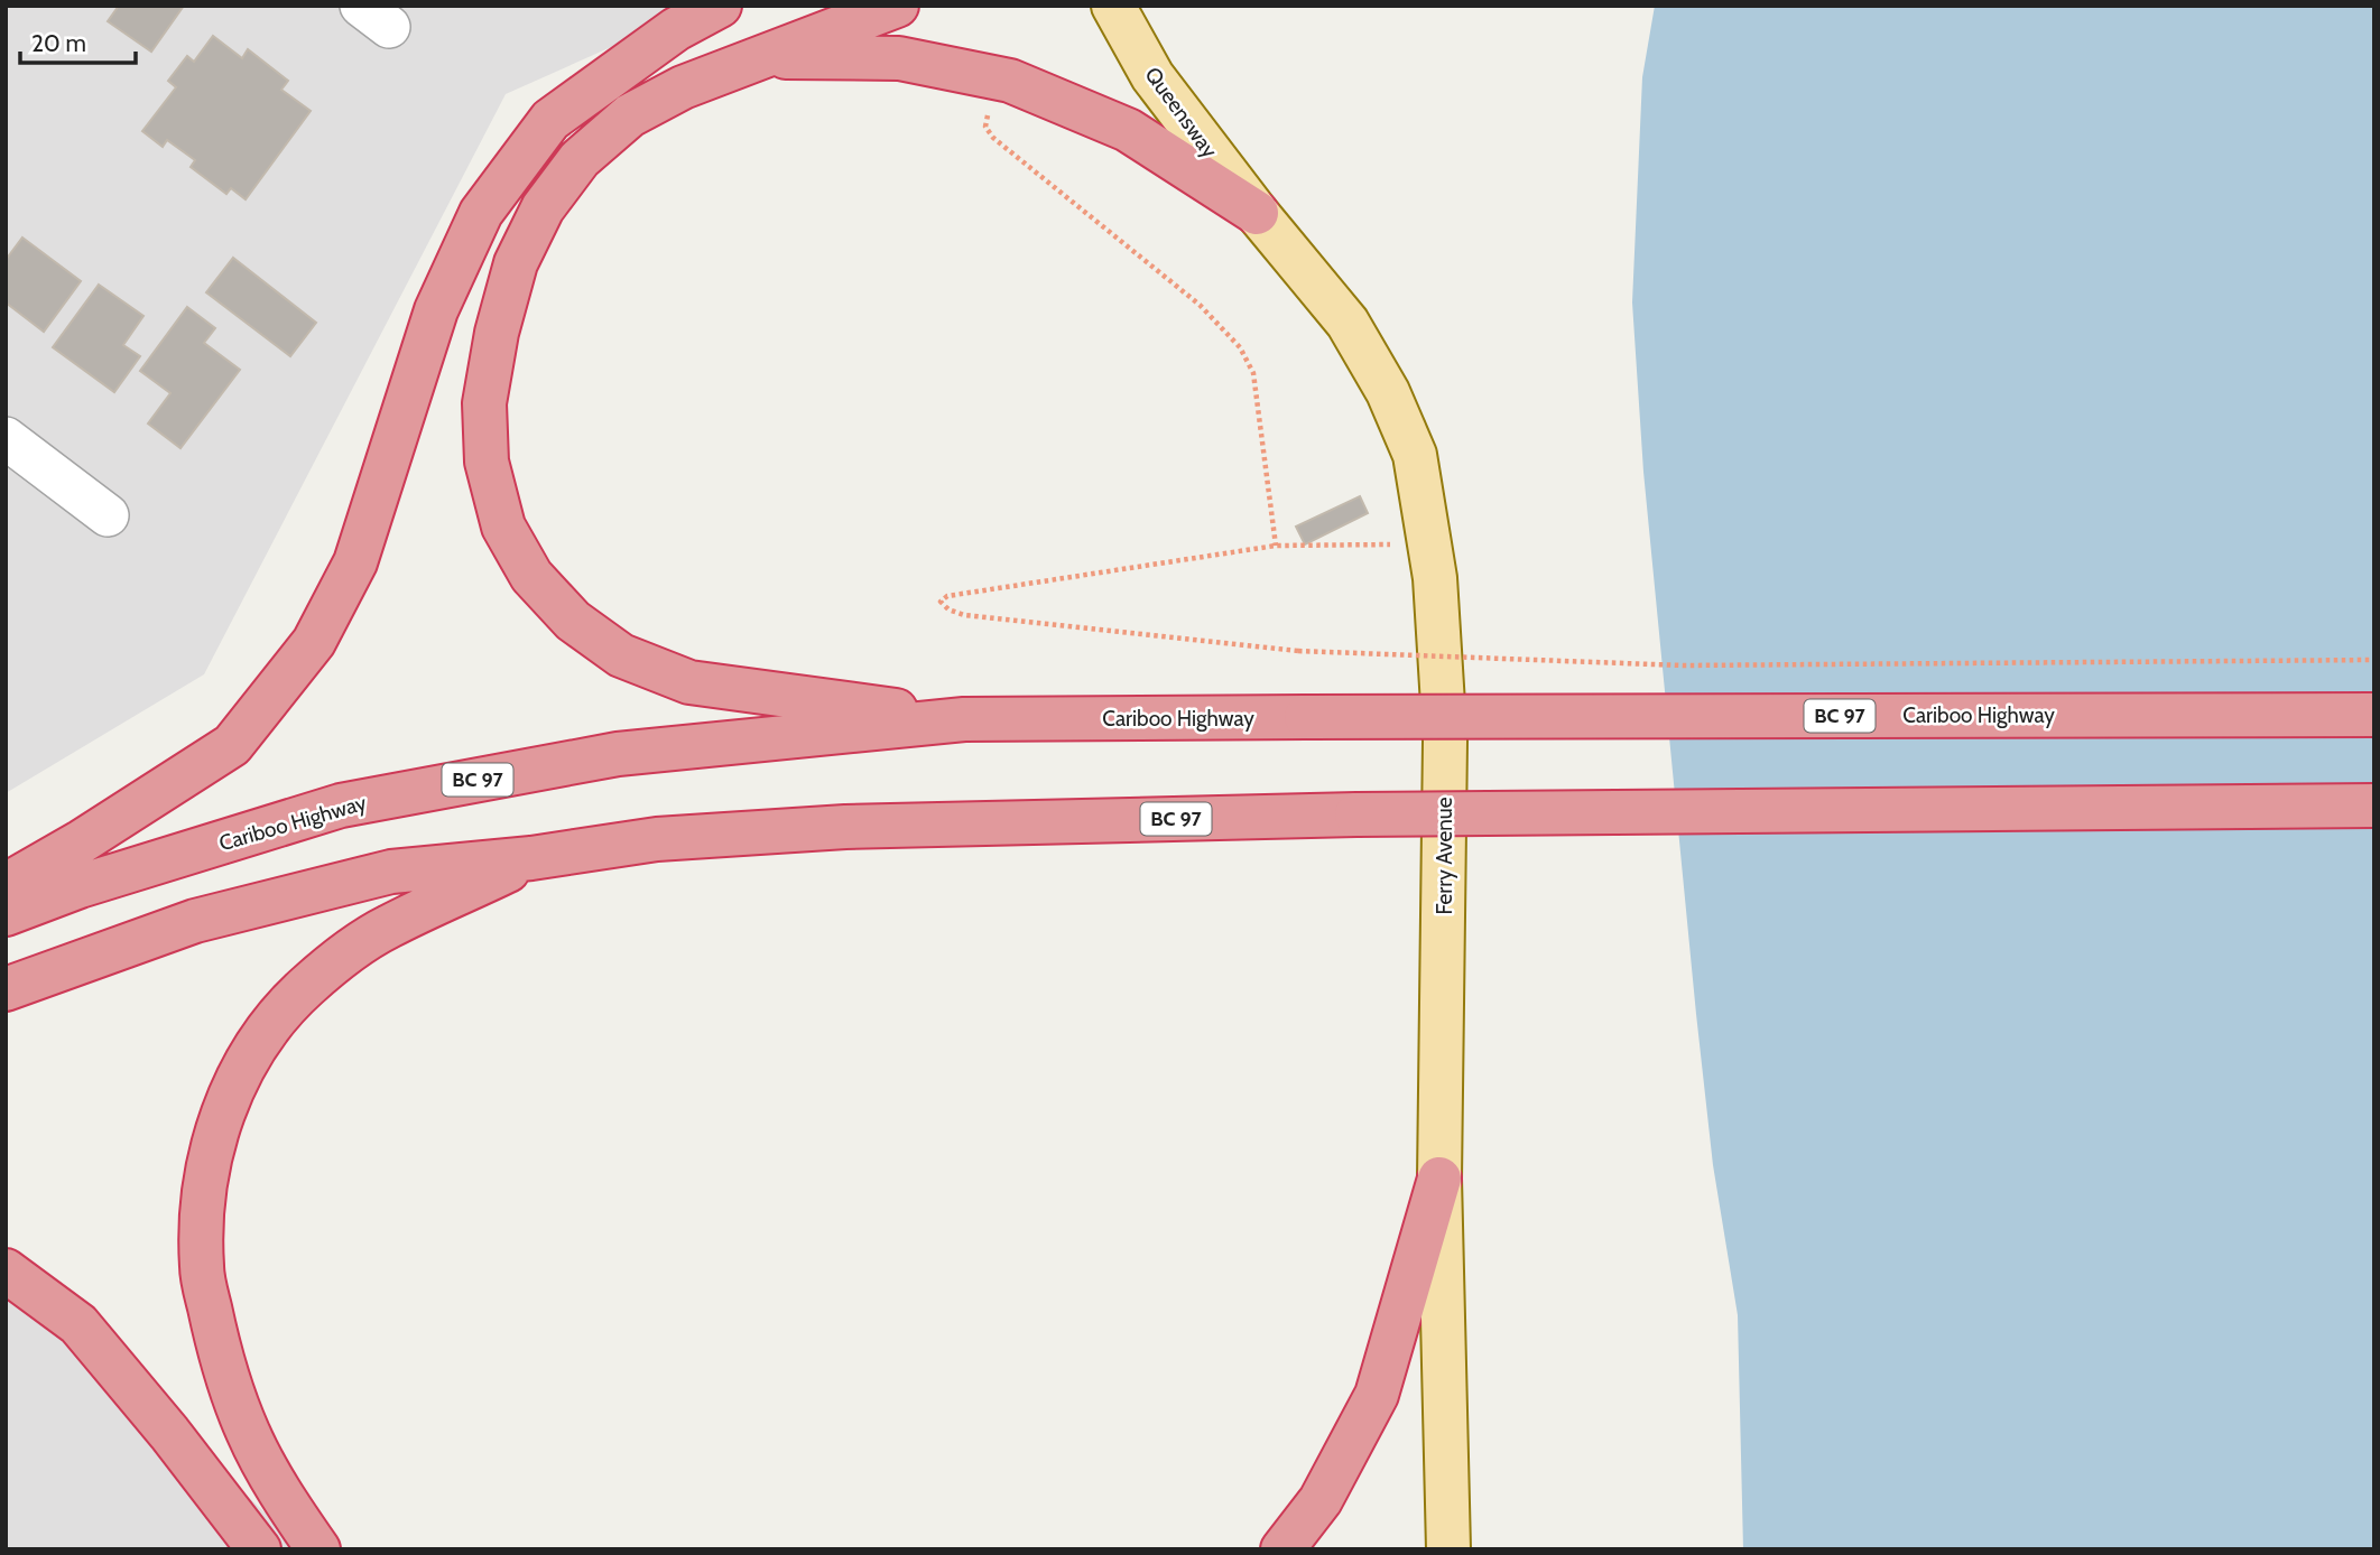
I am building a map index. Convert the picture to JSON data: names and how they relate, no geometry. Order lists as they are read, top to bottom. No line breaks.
{"streets":{"highway":["Cariboo Highway","BC 97"],"main road":["Queensway","Ferry Avenue"]},"crossings":[["Queensway","Ferry Avenue"]],"scale_bar":"20 m"}
